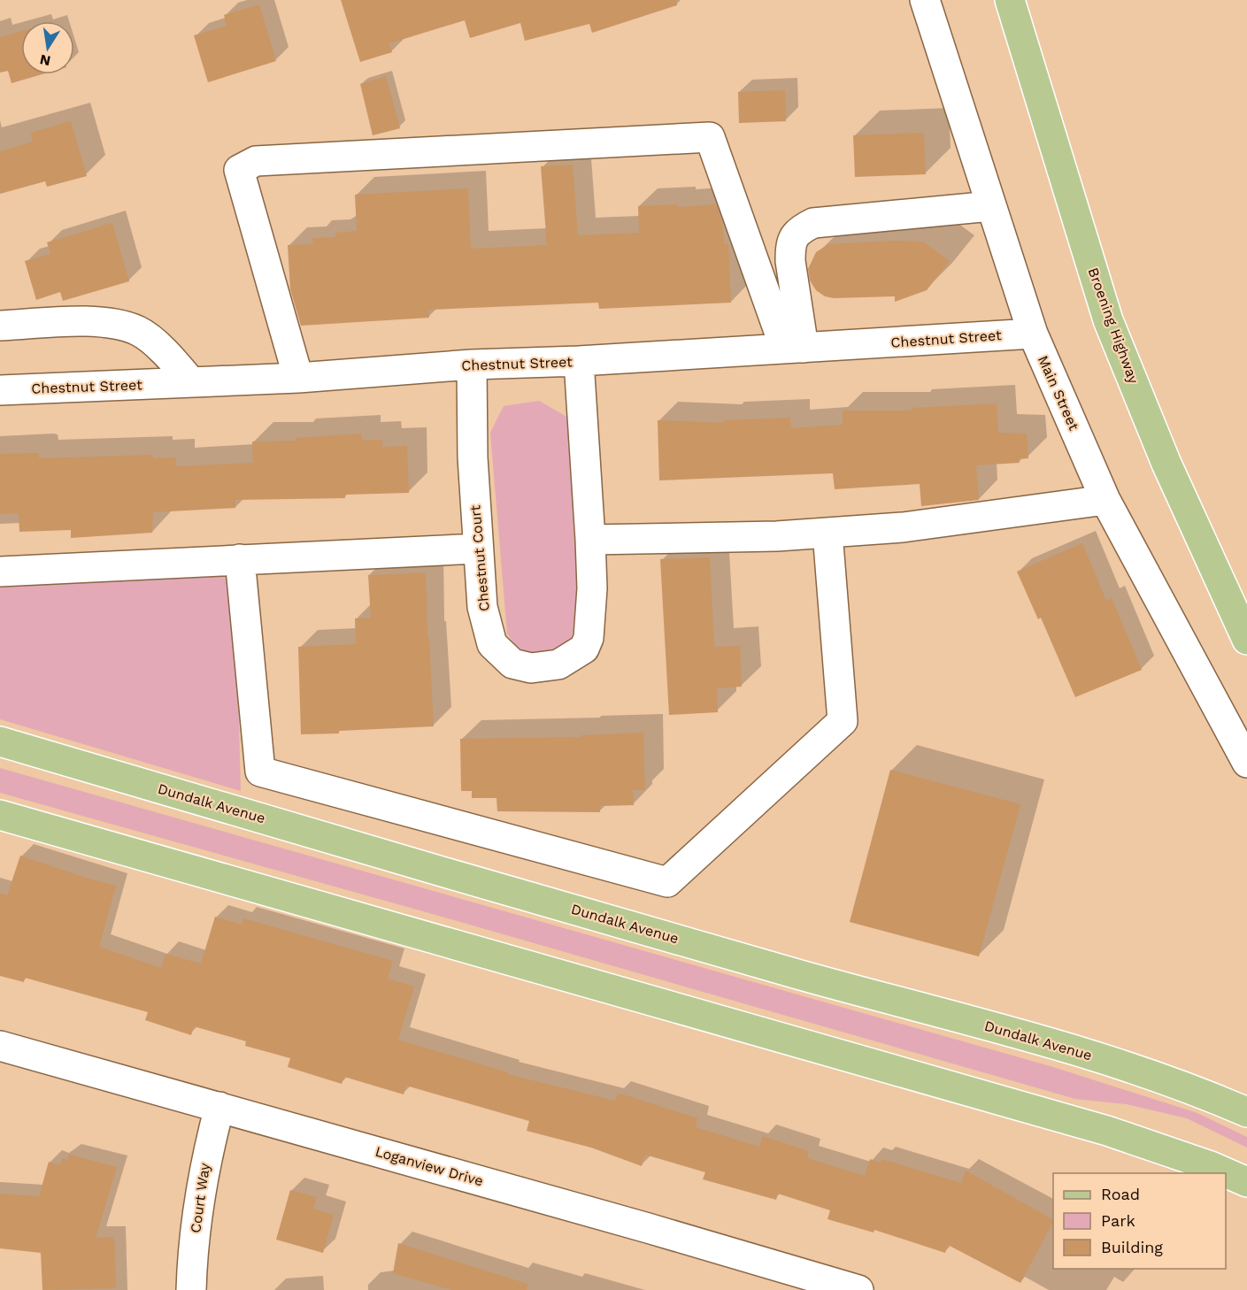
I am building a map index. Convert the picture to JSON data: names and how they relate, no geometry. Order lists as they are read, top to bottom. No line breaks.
{"streets":{"main road":["Broening Highway","Dundalk Avenue"],"street":["Chestnut Street","Main Street","Chestnut Court","Loganview Drive","Court Way"]},"crossings":[["Chestnut Street","Main Street"],["Chestnut Street","Chestnut Court"],["Loganview Drive","Court Way"]],"legend":["Road","Park","Building"],"north":"bottom"}
